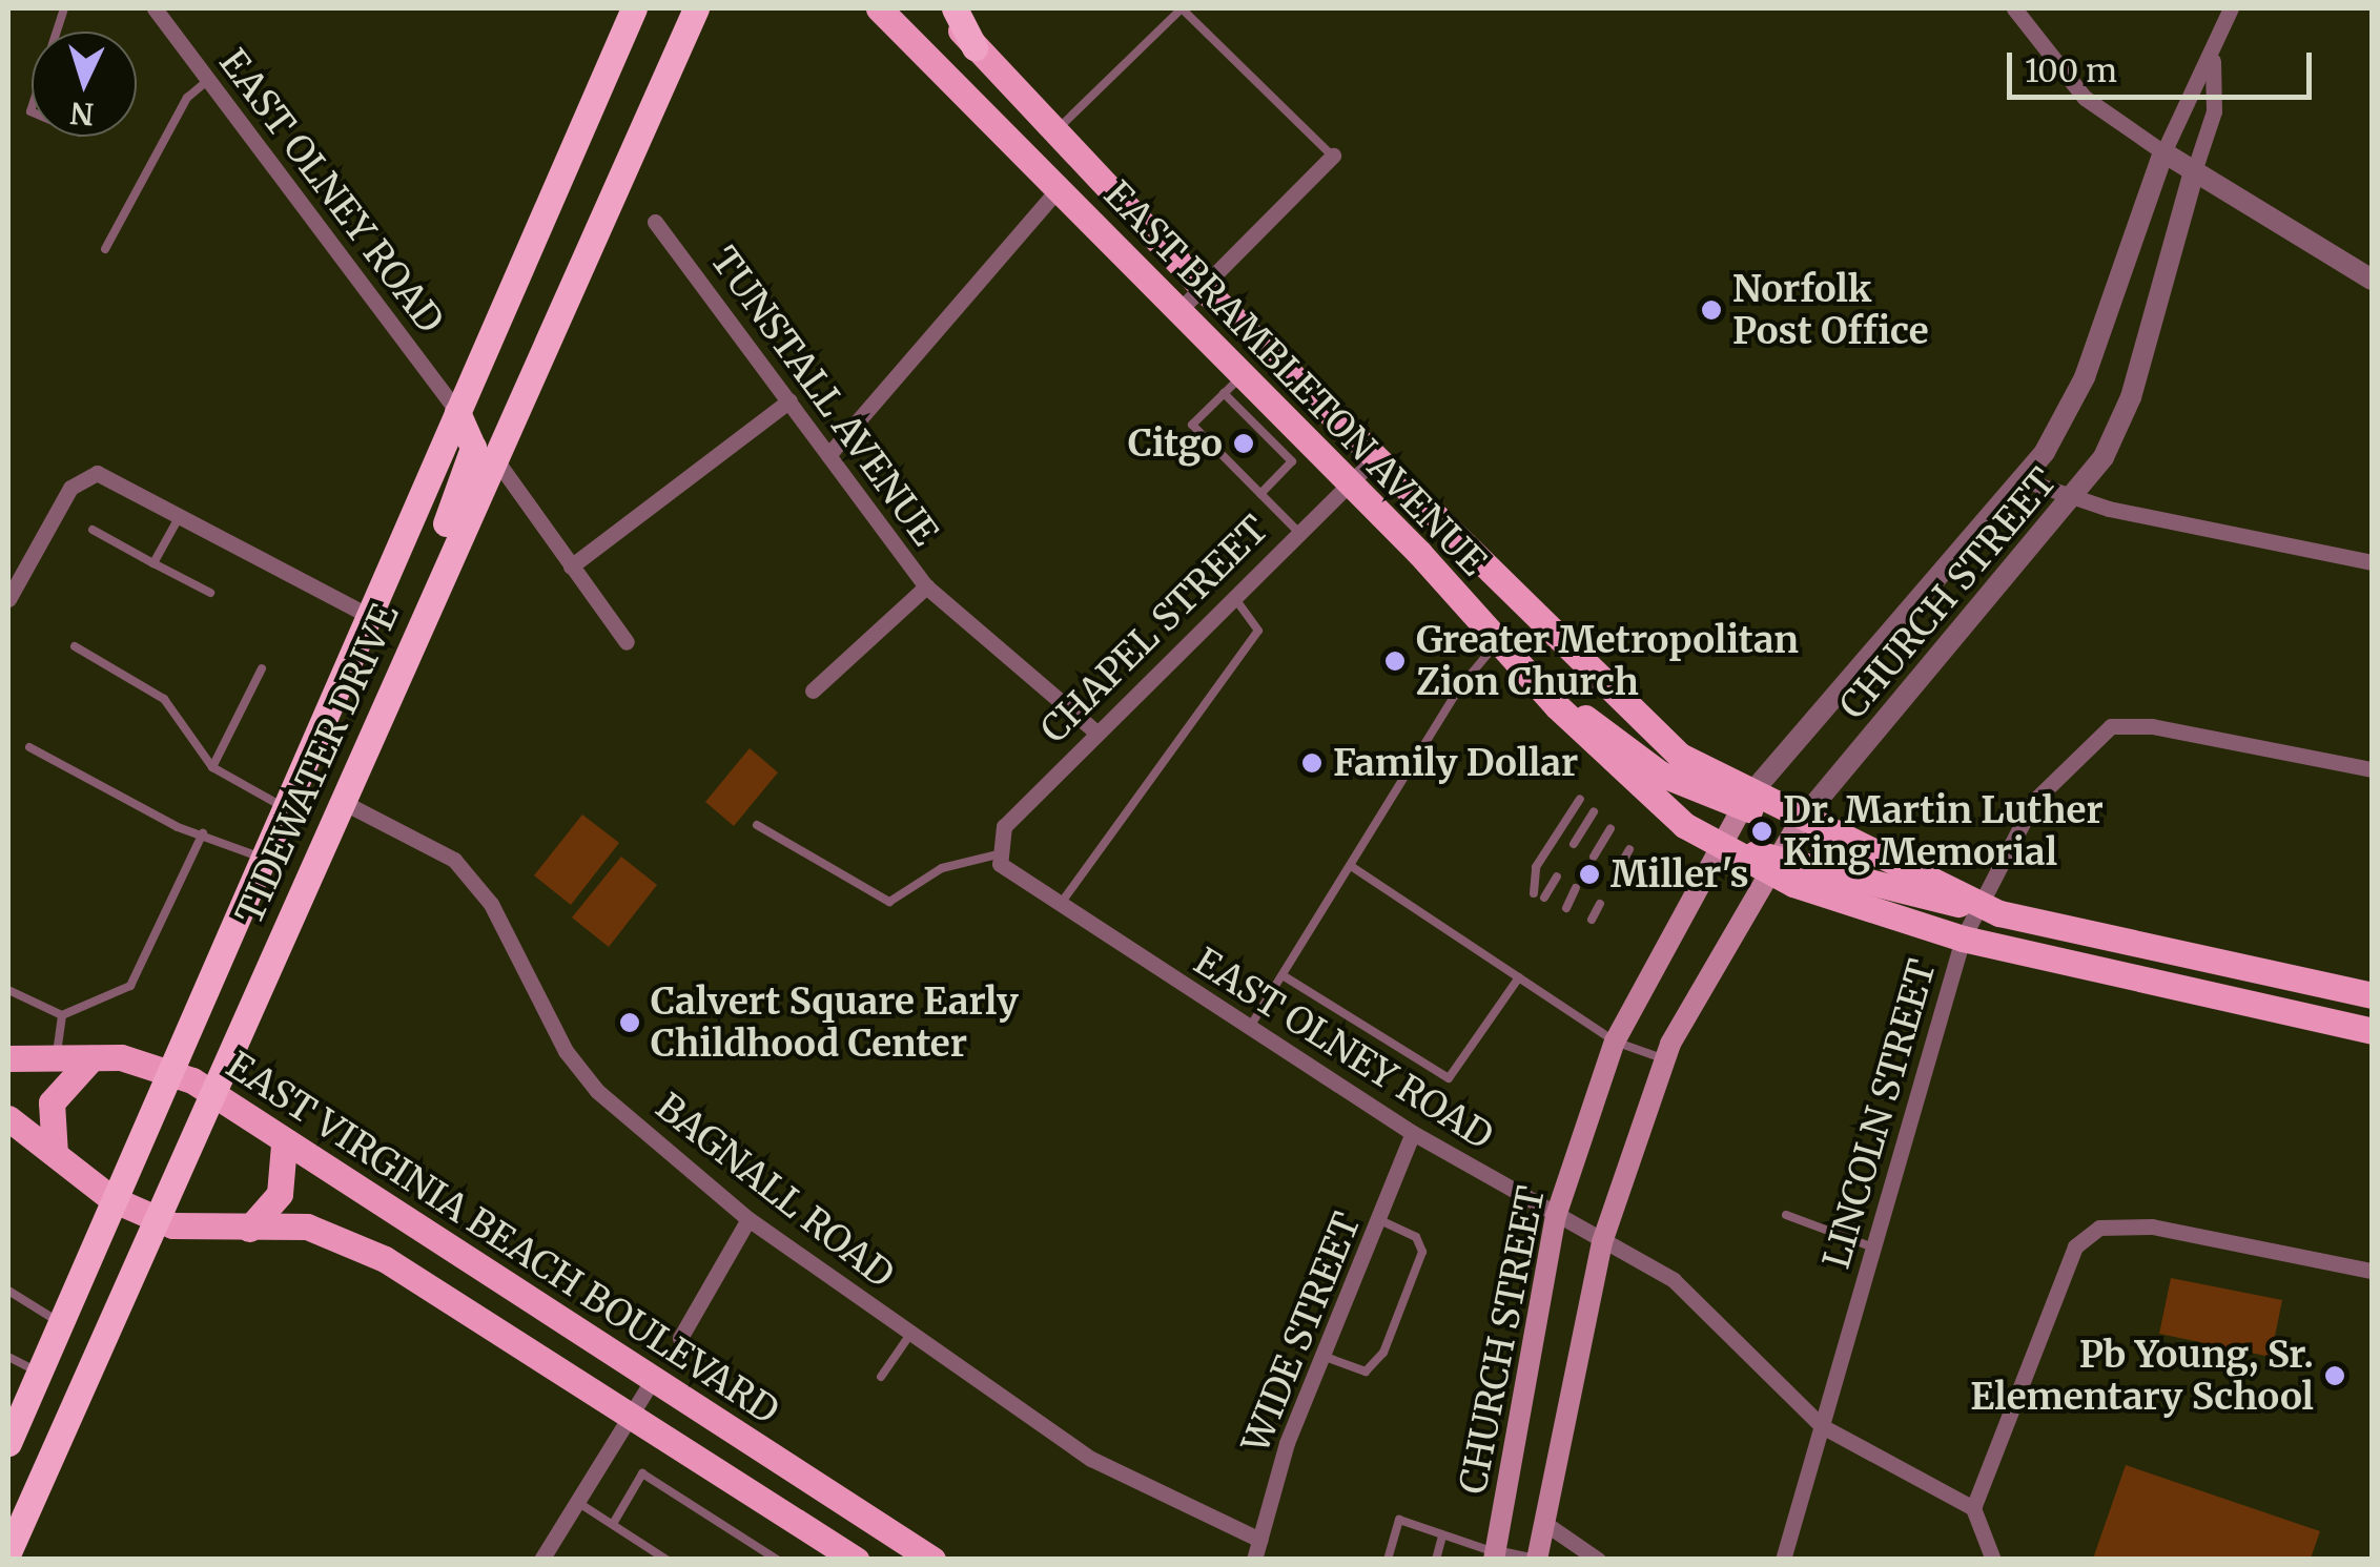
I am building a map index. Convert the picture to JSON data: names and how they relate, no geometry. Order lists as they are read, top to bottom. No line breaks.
{"streets":{"highway":["TIDEWATER DRIVE"],"main road":["EAST BRAMBLETON AVENUE","CHURCH STREET","EAST VIRGINIA BEACH BOULEVARD"],"street":["EAST OLNEY ROAD","TUNSTALL AVENUE","CHAPEL STREET","LINCOLN STREET","BAGNALL ROAD","WIDE STREET"]},"crossings":[["EAST OLNEY ROAD","CHURCH STREET"],["EAST OLNEY ROAD","CHAPEL STREET"],["EAST OLNEY ROAD","TIDEWATER DRIVE"],["EAST OLNEY ROAD","LINCOLN STREET"],["EAST OLNEY ROAD","WIDE STREET"],["EAST BRAMBLETON AVENUE","CHURCH STREET"],["EAST BRAMBLETON AVENUE","CHAPEL STREET"],["EAST BRAMBLETON AVENUE","LINCOLN STREET"],["TIDEWATER DRIVE","BAGNALL ROAD"],["TIDEWATER DRIVE","EAST VIRGINIA BEACH BOULEVARD"],["BAGNALL ROAD","WIDE STREET"]],"places":["Norfolk Post Office","Citgo","Greater Metropolitan Zion Church","Family Dollar","Dr. Martin Luther King Memorial","Miller's","Calvert Square Early Childhood Center","Pb Young, Sr. Elementary School"],"scale_bar":"100 m","north":"bottom"}
